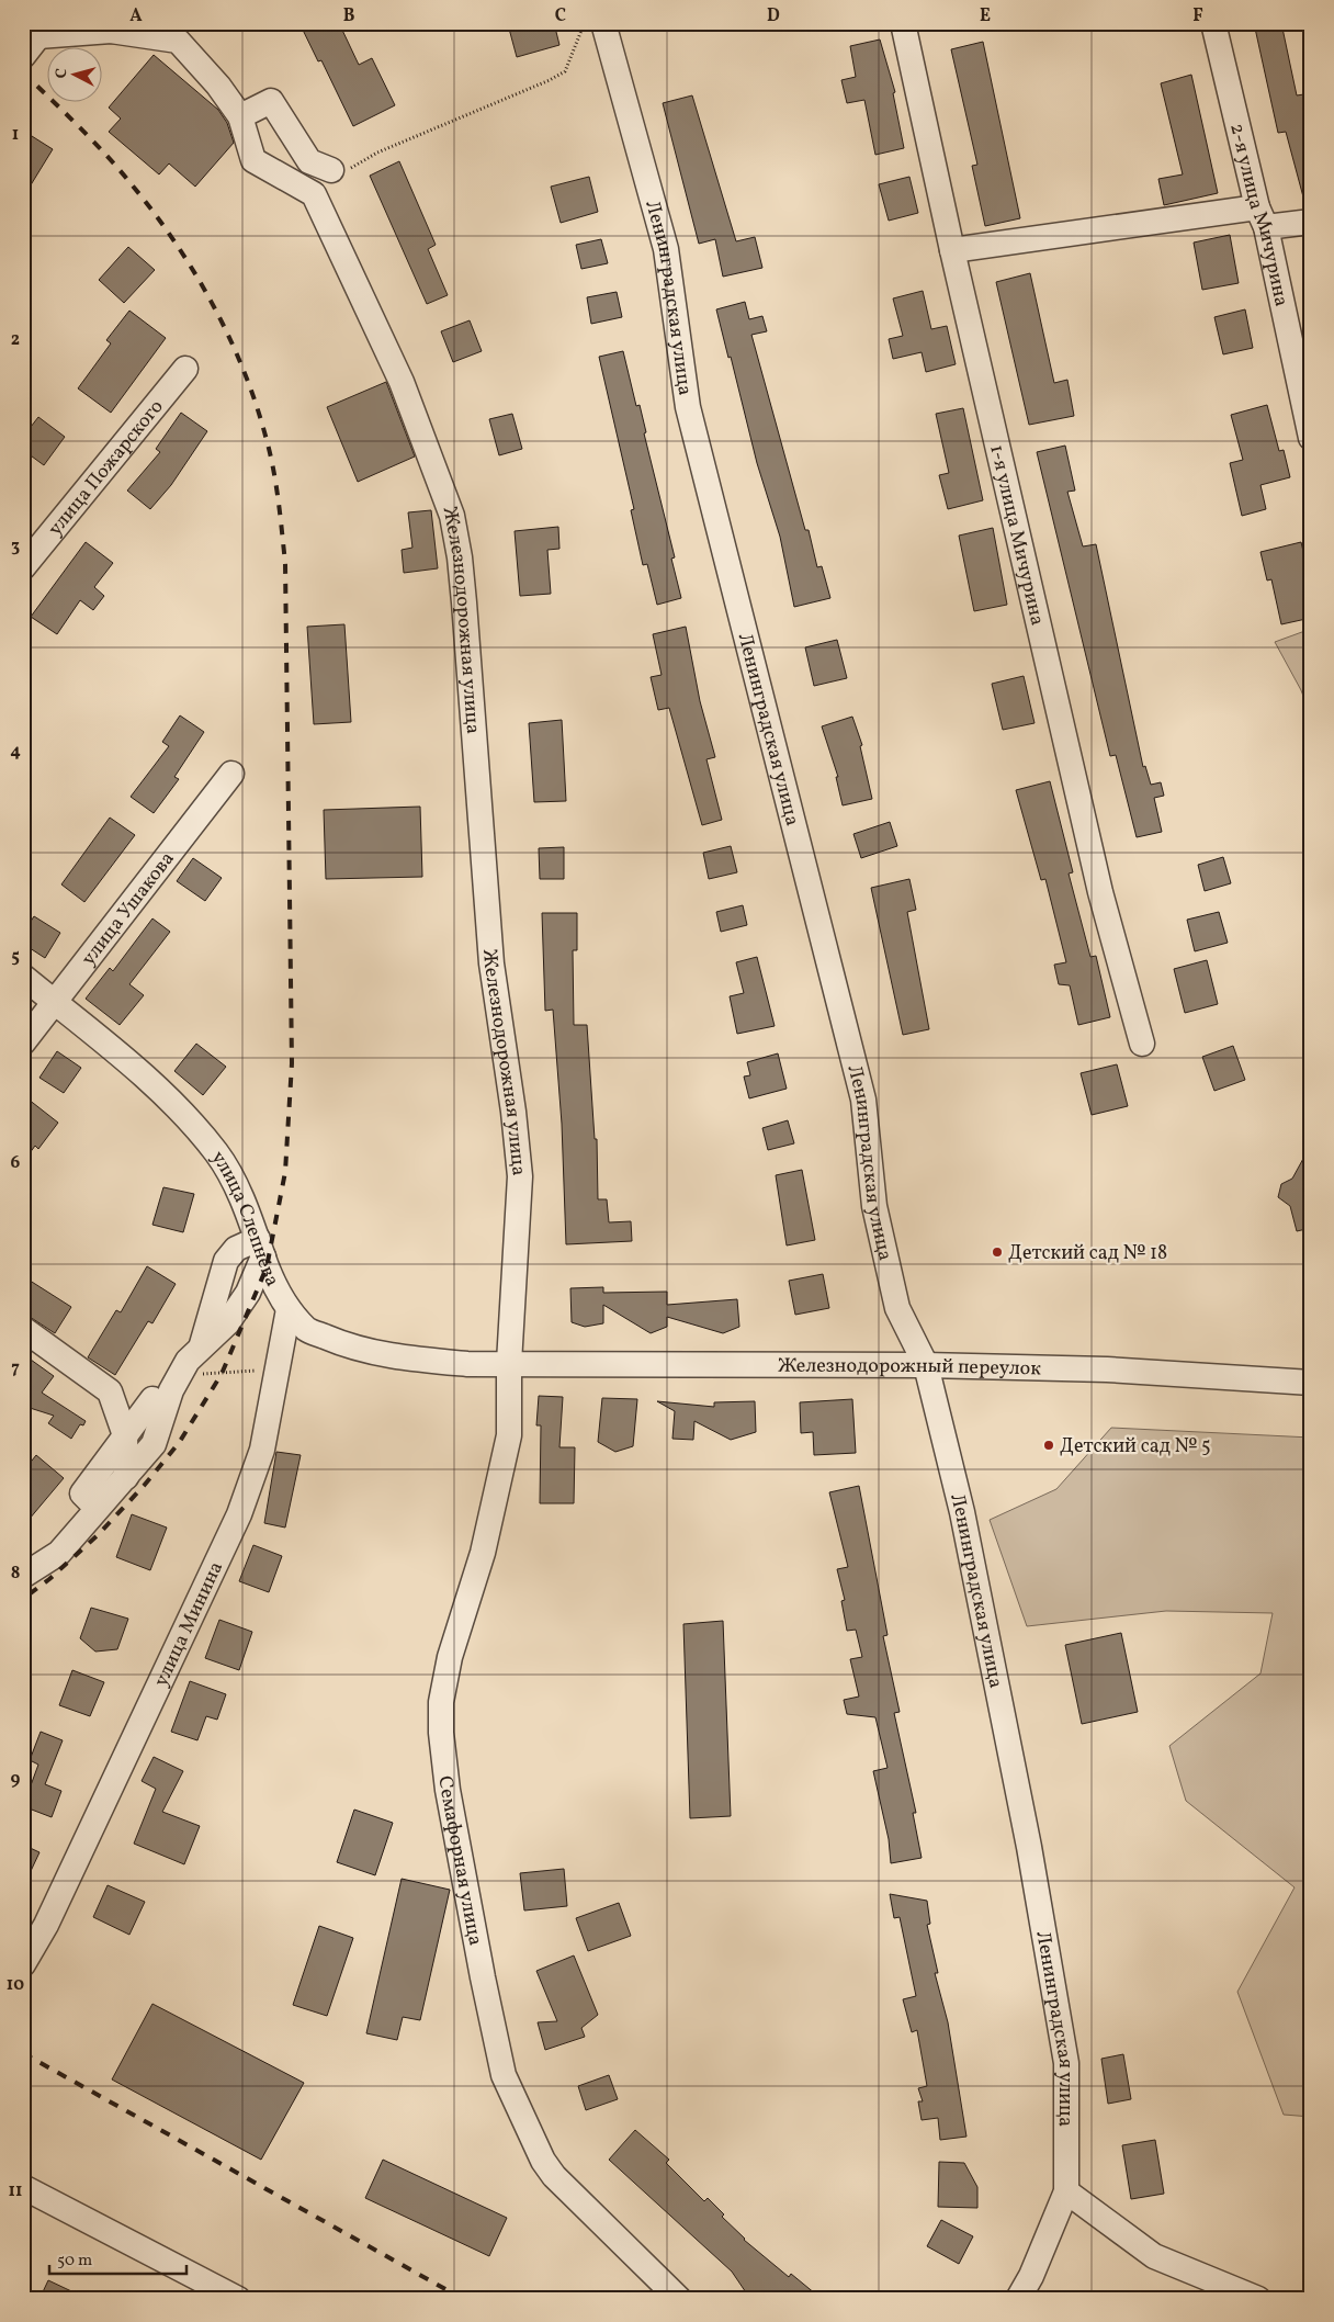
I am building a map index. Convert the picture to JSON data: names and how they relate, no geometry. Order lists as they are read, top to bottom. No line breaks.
{"streets":{"street":["2-я улица Мичурина","Ленинградская улица","улица Пожарского","1-я улица Мичурина","Железнодорожная улица","улица Ушакова","улица Слепнёва","Железнодорожный переулок","улица Минина","Семафорная улица"]},"crossings":[["Ленинградская улица","Железнодорожный переулок"],["Железнодорожная улица","улица Слепнёва"],["Железнодорожная улица","Железнодорожный переулок"],["Железнодорожная улица","Семафорная улица"],["улица Ушакова","улица Слепнёва"],["улица Слепнёва","Железнодорожный переулок"],["улица Слепнёва","улица Минина"],["улица Слепнёва","Семафорная улица"],["Железнодорожный переулок","Семафорная улица"]],"places":["Детский сад № 18","Детский сад № 5"],"scale_bar":"50 m","north":"left","grid":{"columns":["A","B","C","D","E","F"],"rows":["1","2","3","4","5","6","7","8","9","10","11"]}}
